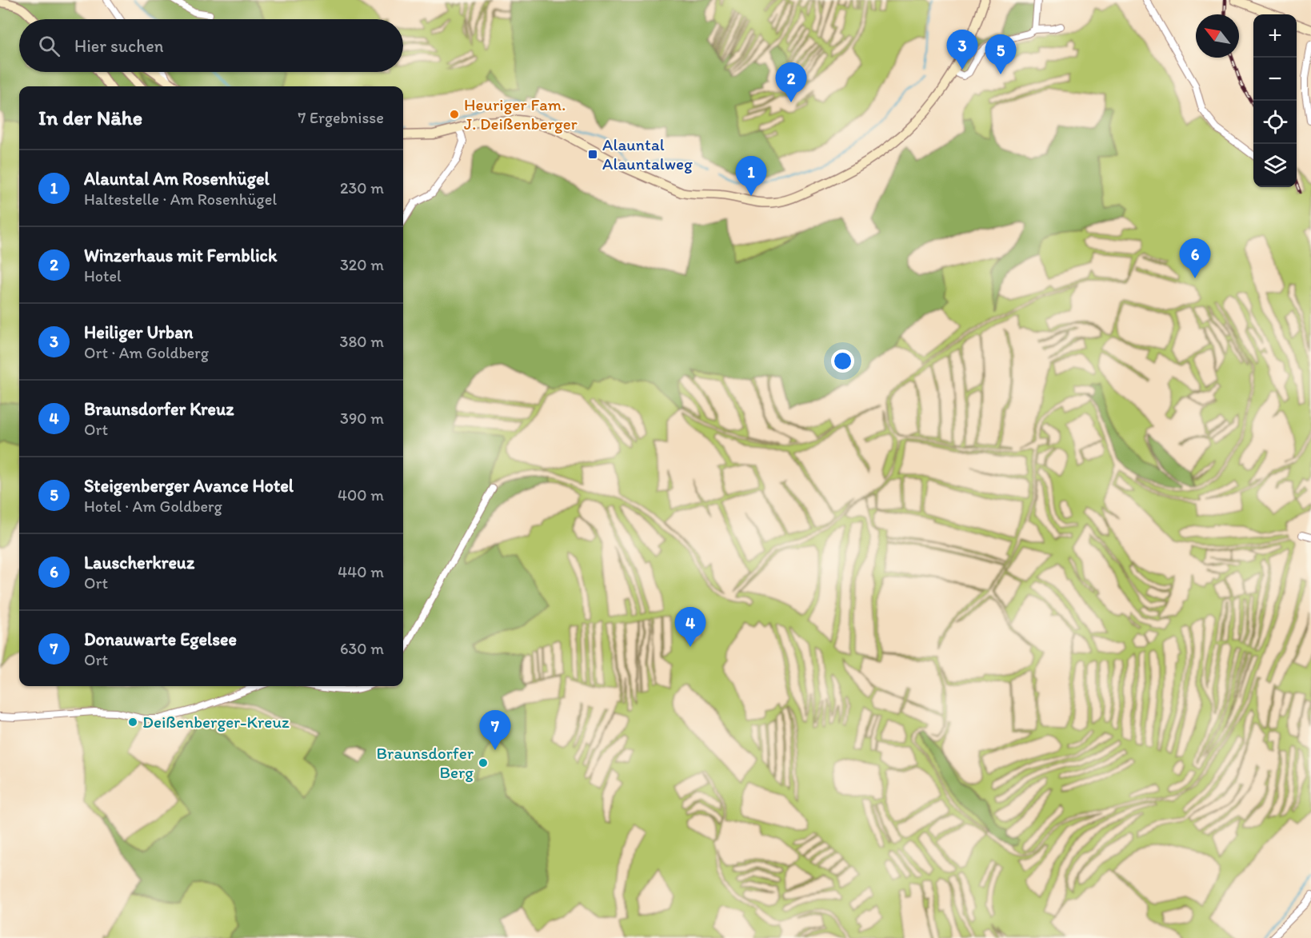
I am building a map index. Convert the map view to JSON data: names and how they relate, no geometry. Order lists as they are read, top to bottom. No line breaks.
{"places":{"other":["Heuriger Fam. J. Deißenberger","Deißenberger-Kreuz","Braunsdorfer Berg"],"transit":["Alauntal Alauntalweg"]},"north":"top left","page":{"map_buttons":["+","−"],"search":"Hier suchen","pins":["3","5","2","1","6","4","7"],"heading":["In der Nähe","7 Ergebnisse"],"list":[{"mark":"1","name":"Alauntal Am Rosenhügel","note":"Haltestelle · Am Rosenhügel","value":"230 m"},{"mark":"2","name":"Winzerhaus mit Fernblick","note":"Hotel","value":"320 m"},{"mark":"3","name":"Heiliger Urban","note":"Ort · Am Goldberg","value":"380 m"},{"mark":"4","name":"Braunsdorfer Kreuz","note":"Ort","value":"390 m"},{"mark":"5","name":"Steigenberger Avance Hotel","note":"Hotel · Am Goldberg","value":"400 m"},{"mark":"6","name":"Lauscherkreuz","note":"Ort","value":"440 m"},{"mark":"7","name":"Donauwarte Egelsee","note":"Ort","value":"630 m"}]}}
